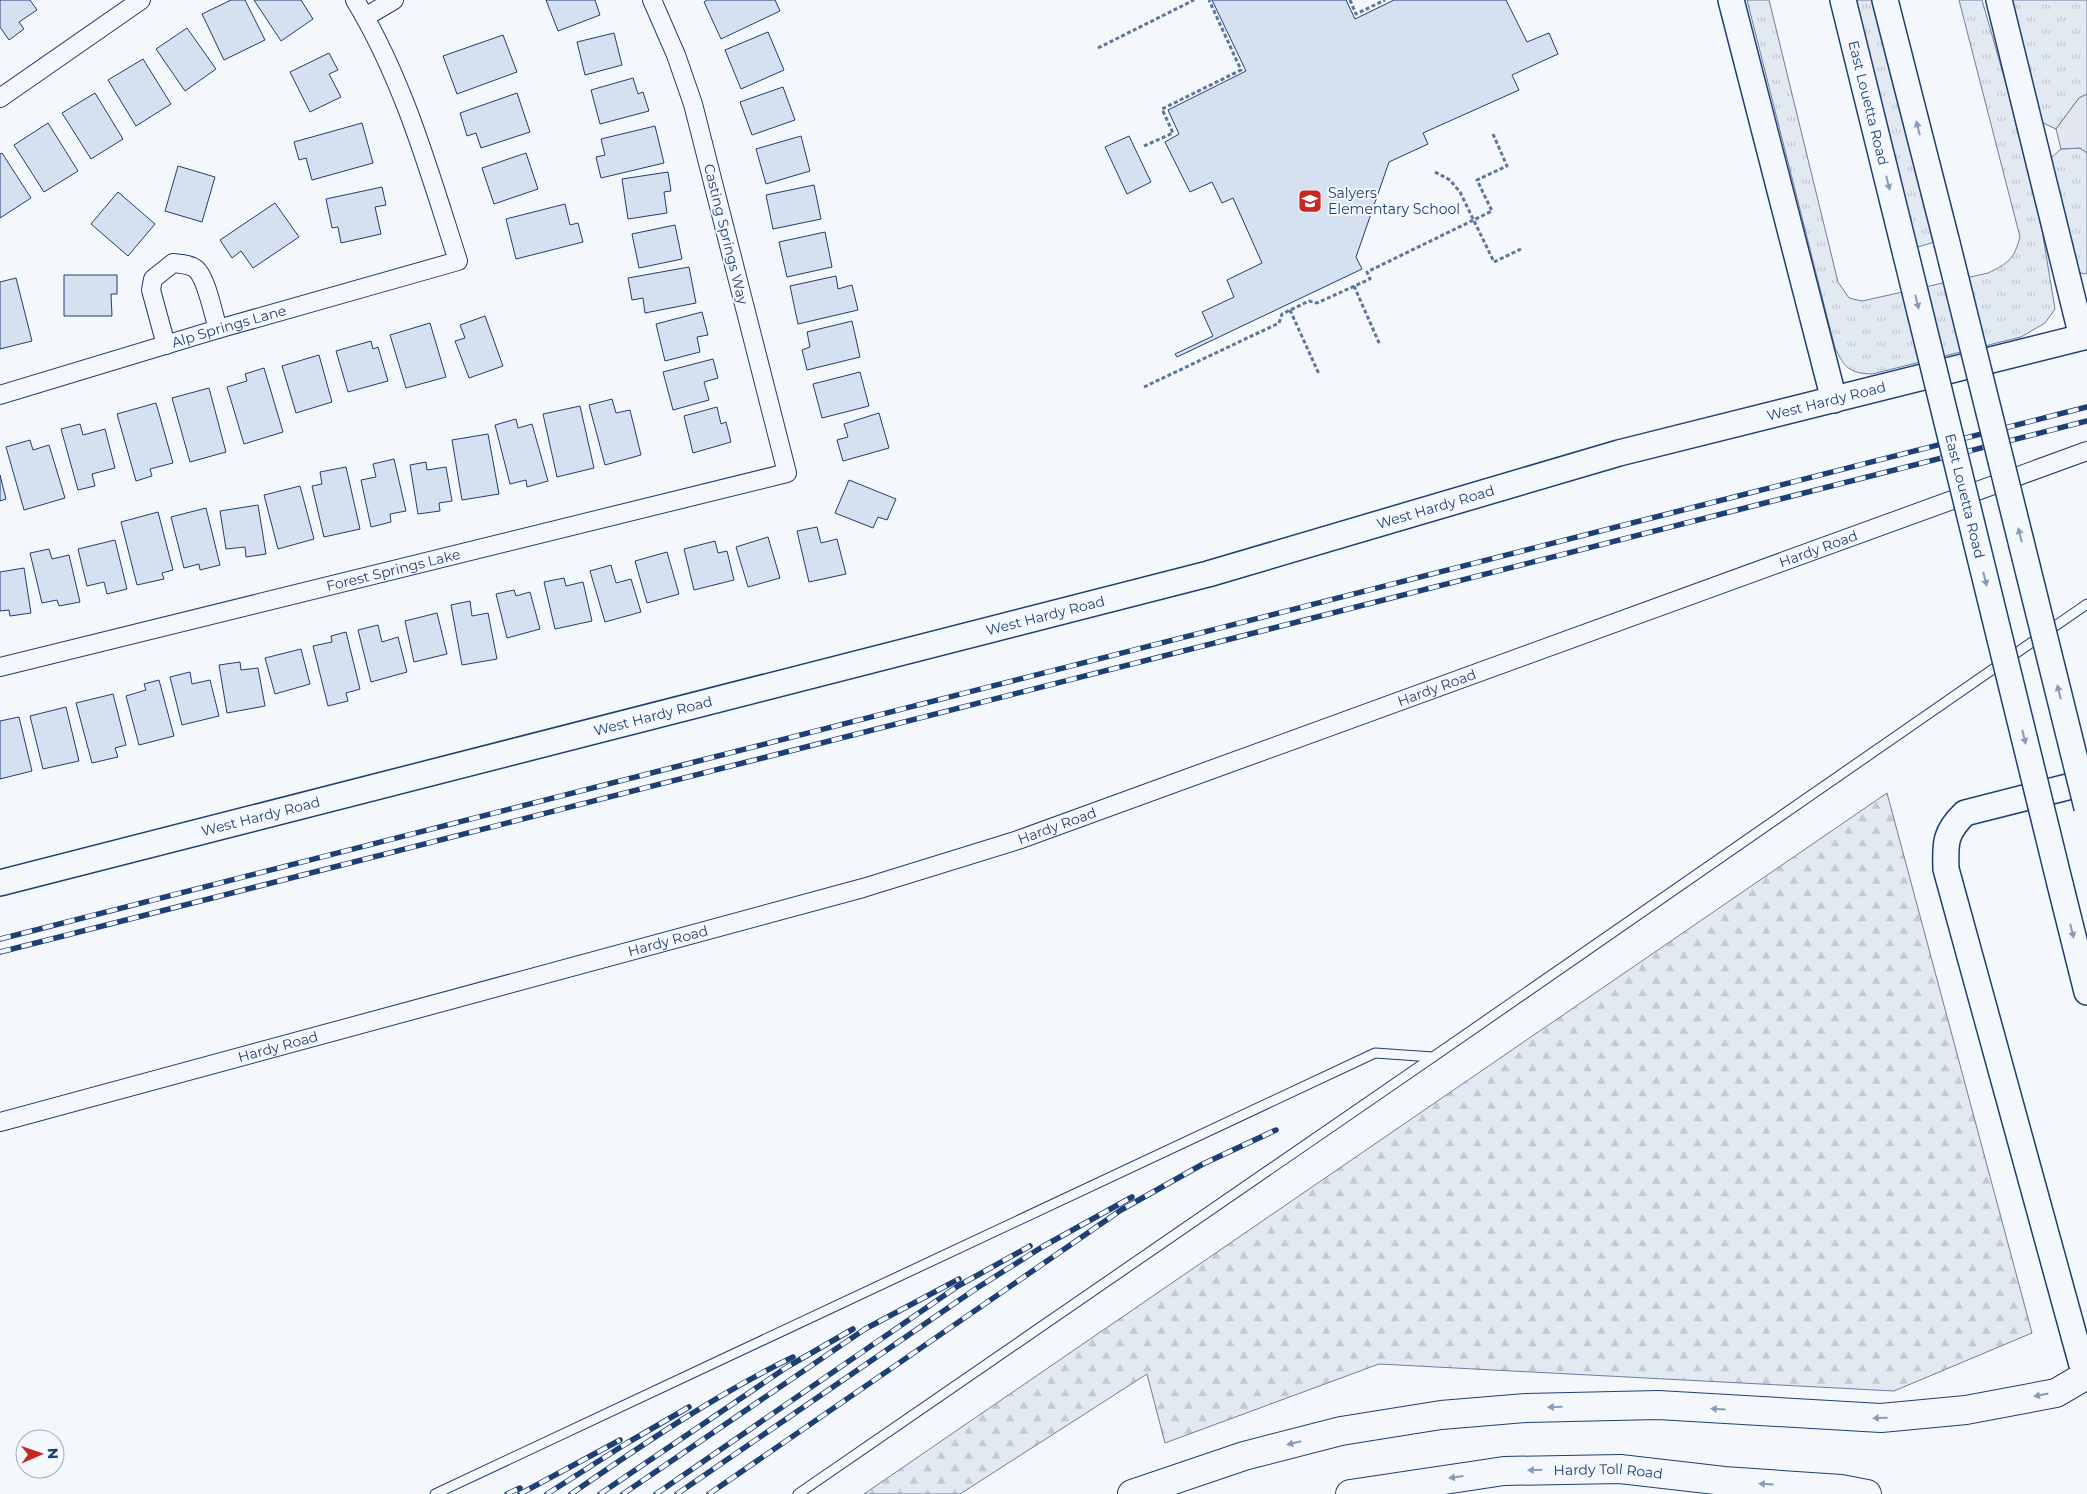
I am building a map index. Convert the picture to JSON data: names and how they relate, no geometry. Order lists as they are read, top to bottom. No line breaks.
{"streets":{"highway":["Hardy Toll Road"],"main road":["East Louetta Road","West Hardy Road"],"street":["Casting Springs Way","Alp Springs Lane","Hardy Road","Forest Springs Lake"]},"crossings":[["Casting Springs Way","Forest Springs Lake"]],"places":{"school or university":["Salyers Elementary School"]},"north":"right"}
